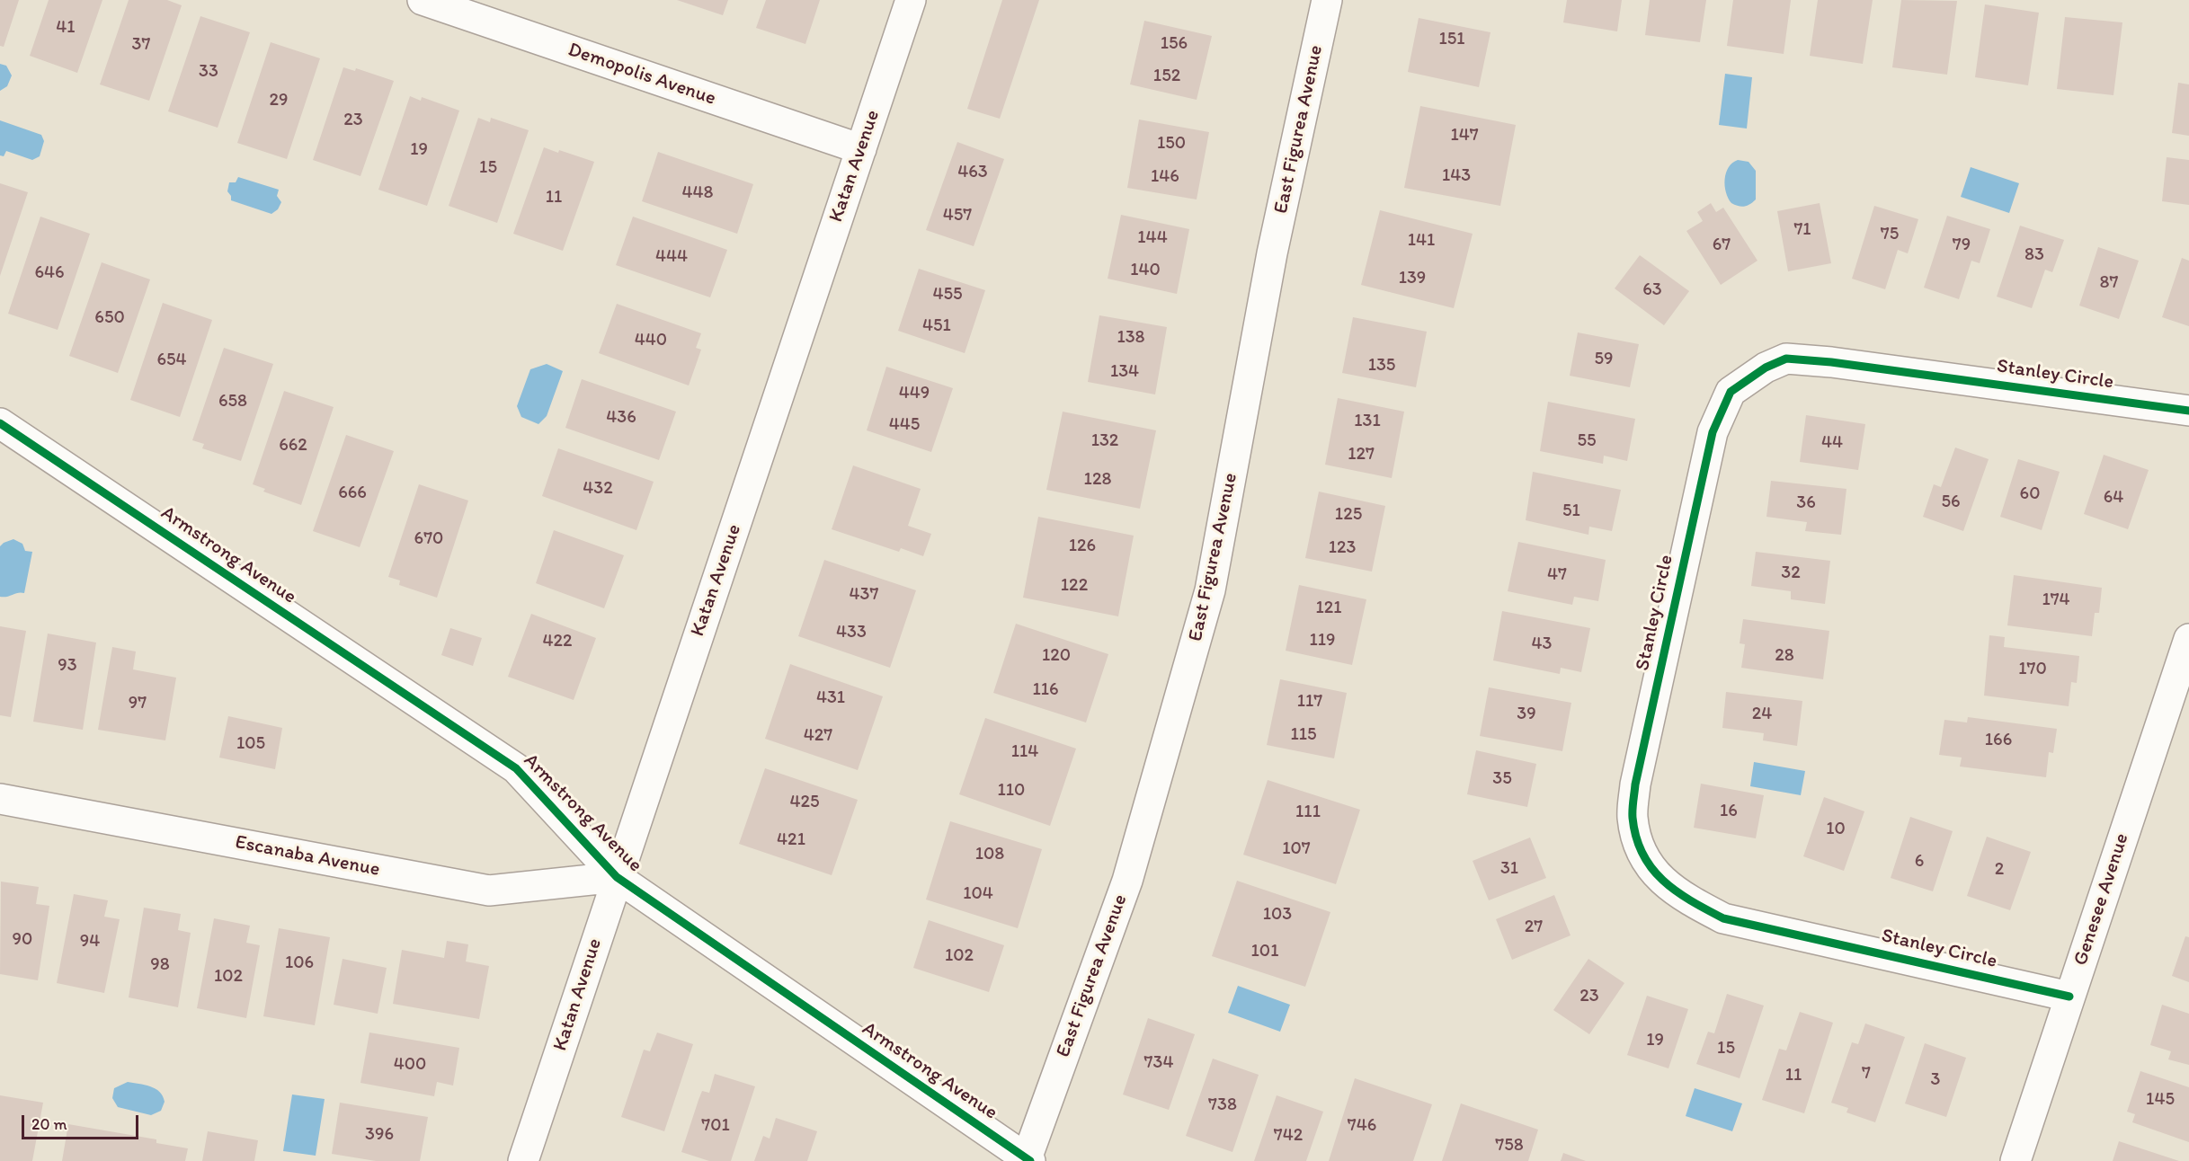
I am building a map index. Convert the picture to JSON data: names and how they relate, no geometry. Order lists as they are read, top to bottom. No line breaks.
{"streets":{"street":["Demopolis Avenue","East Figurea Avenue","Katan Avenue","Stanley Circle","Armstrong Avenue","Escanaba Avenue","Genesee Avenue"]},"crossings":[["Demopolis Avenue","Katan Avenue"],["East Figurea Avenue","Armstrong Avenue"],["Katan Avenue","Armstrong Avenue"],["Katan Avenue","Escanaba Avenue"],["Stanley Circle","Genesee Avenue"],["Armstrong Avenue","Escanaba Avenue"]],"house_numbers":["41","151","156","37","33","152","29","23","147","150","19","15","463","143","146","448","11","457","71","75","144","141","67","79","83","444","140","646","139","87","63","455","650","451","138","440","59","654","135","134","449","658","436","131","445","132","55","44","662","127","128","432","666","60","64","56","36","51","125","670","126","123","32","47","122","437","174","121","433","119","422","43","120","28","93","170","116","431","117","97","39","24","115","427","166","105","114","35","110","425","16","111","10","421","107","108","6","31","2","104","103","27","90","94","101","102","106","98","102","23","19","15","734","400","7","11","3","145","738","701","746","396","742","758"],"scale_bar":"20 m"}
